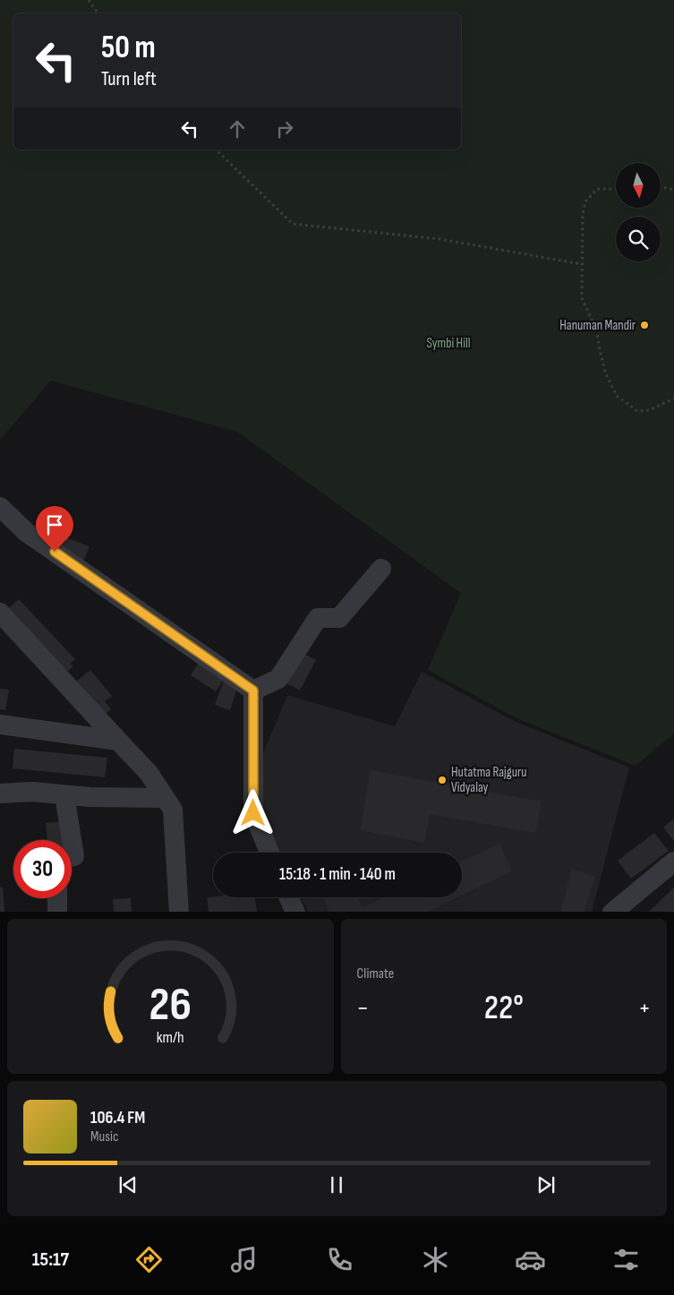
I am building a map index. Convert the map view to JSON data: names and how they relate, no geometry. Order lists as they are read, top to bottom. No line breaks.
{"parks":["Symbi Hill"],"places":["Hanuman Mandir","Hutatma Rajguru Vidyalay"],"north":"bottom","page":{"turn":["50 m","Turn left"],"limit":"30","trip":"15:18 · 1 min · 140 m","tile":"Climate","heat":["−","22°","+"],"song":["106.4 FM","Music"],"tabs":"15:17","gauge":["26","km/h"]}}
